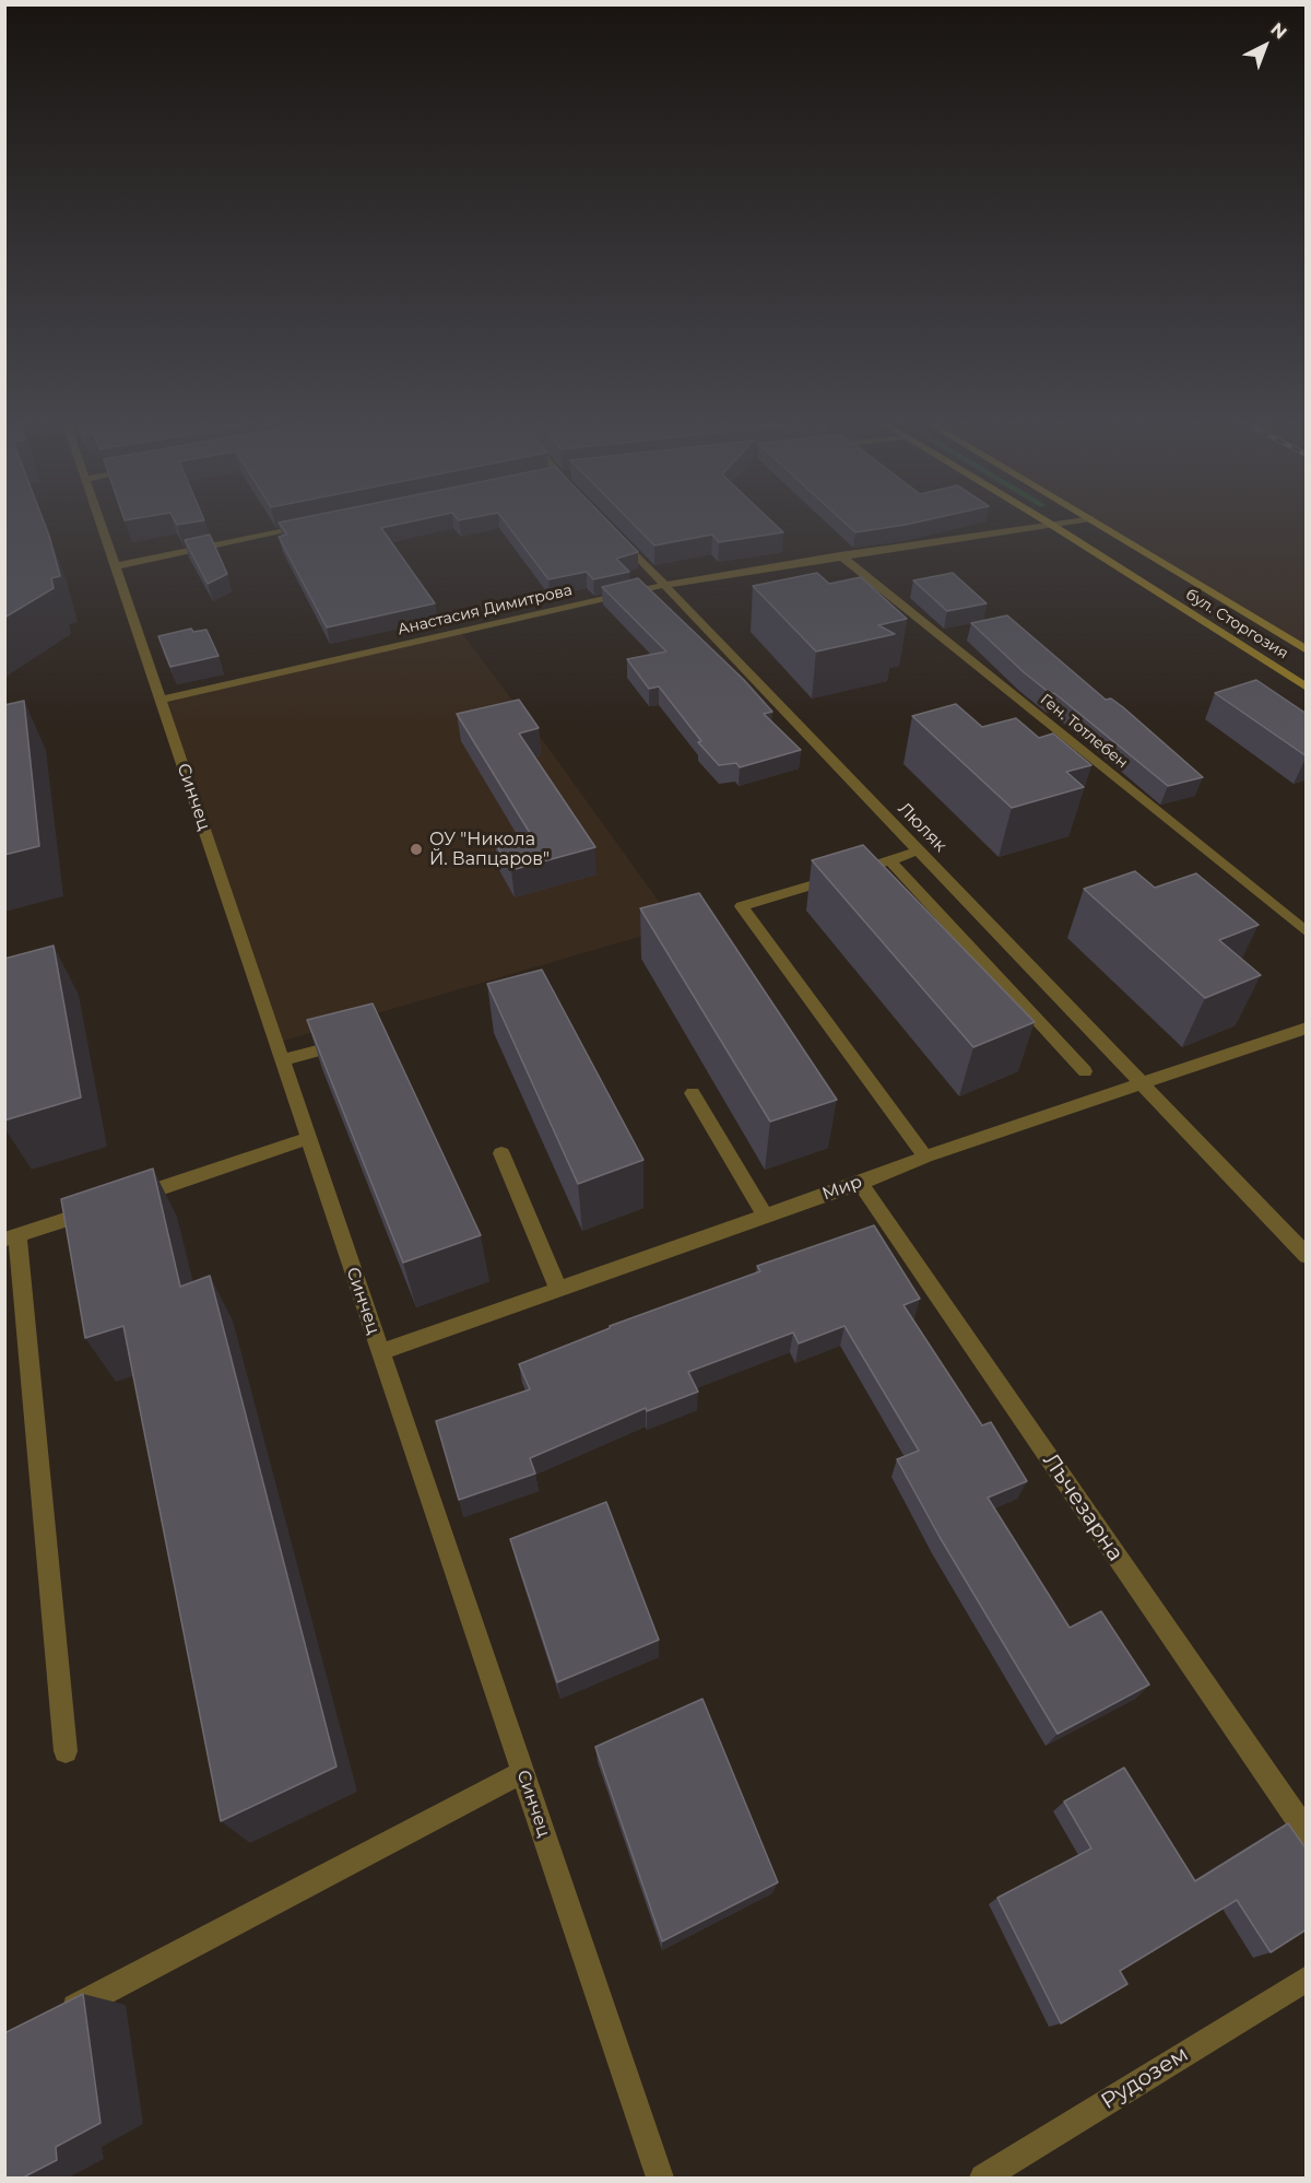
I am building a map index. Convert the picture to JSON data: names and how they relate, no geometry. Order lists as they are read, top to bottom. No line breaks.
{"streets":{"main road":["бул. Сторгозия"],"street":["Анастасия Димитрова","Ген. Тотлебен","Синчец","Люляк","Мир","Лъчезарна","Рудозем"]},"crossings":[["Анастасия Димитрова","Ген. Тотлебен"],["Анастасия Димитрова","Синчец"],["Анастасия Димитрова","Люляк"],["Синчец","Мир"],["Люляк","Мир"],["Мир","Лъчезарна"]],"places":["ОУ \"Никола Й. Вапцаров\""],"north":"top right"}
